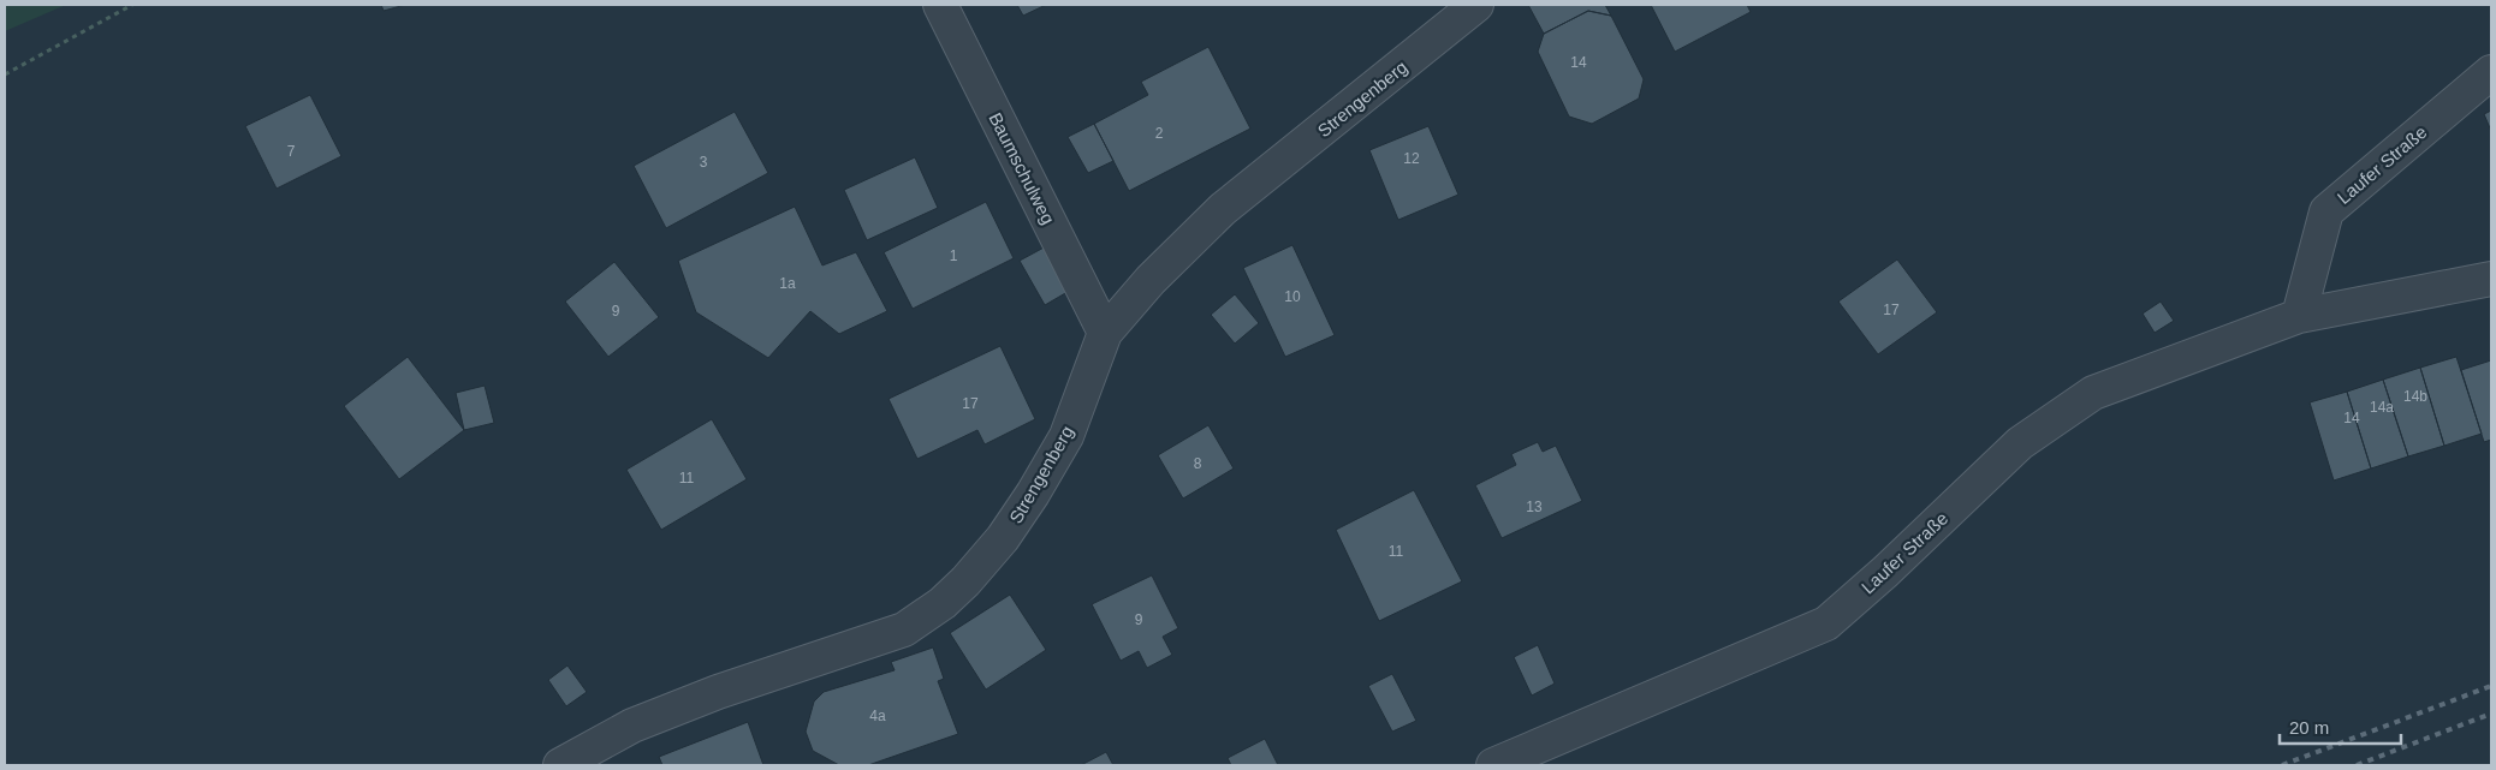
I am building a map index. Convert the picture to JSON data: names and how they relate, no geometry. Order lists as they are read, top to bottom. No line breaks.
{"streets":{"street":["Strengenberg","Laufer Straße","Baumschulweg"]},"crossings":[["Strengenberg","Baumschulweg"]],"house_numbers":["14","2","7","12","3","1","1a","10","17","9","14b","17","14a","14","8","11","13","11","9","4a"],"scale_bar":"20 m"}
